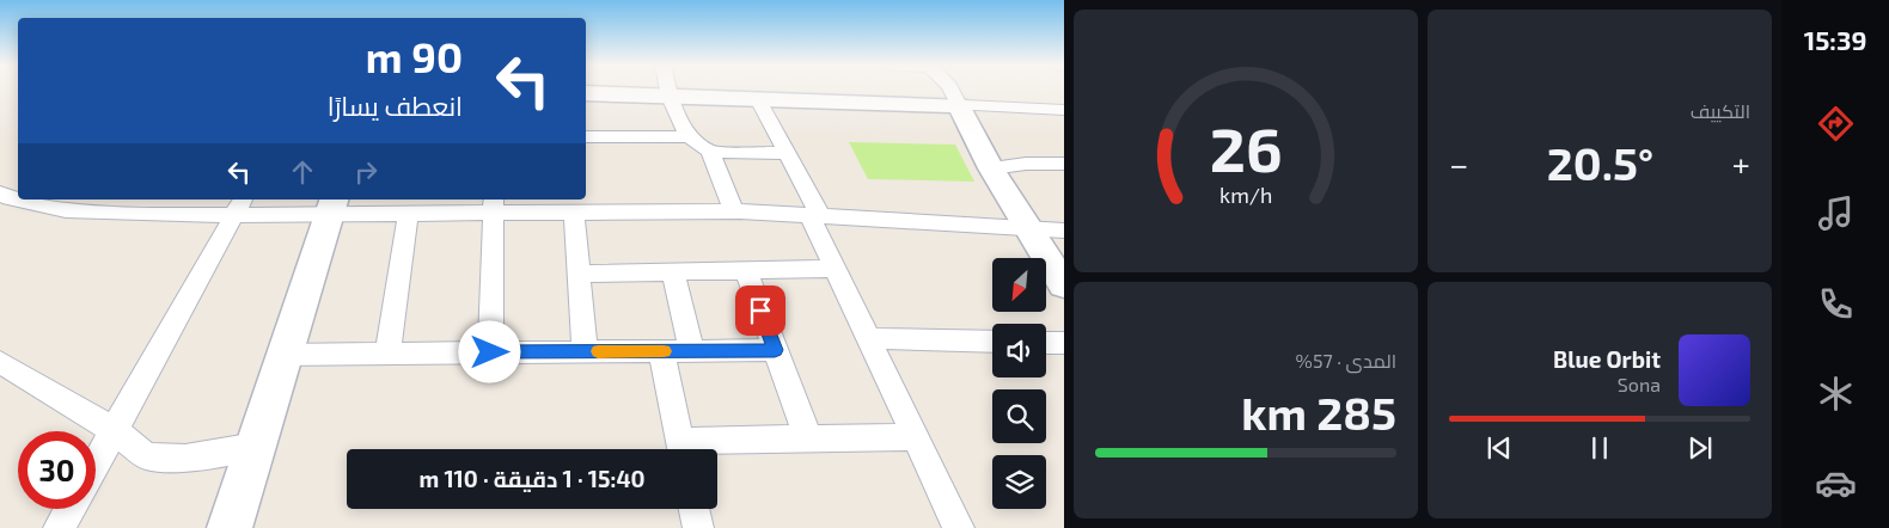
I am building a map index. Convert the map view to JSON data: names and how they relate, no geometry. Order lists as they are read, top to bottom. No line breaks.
{"north":"bottom left","page":{"tabs":"15:39","tile":["التكييف",["المدى · 57%","285 km"]],"turn":["90 m","انعطف يسارًا"],"heat":["−","20.5°","+"],"song":["Blue Orbit","Sona"],"limit":"30","trip":"15:40 · 1 دقيقة · 110 m","gauge":["26","km/h"]}}
